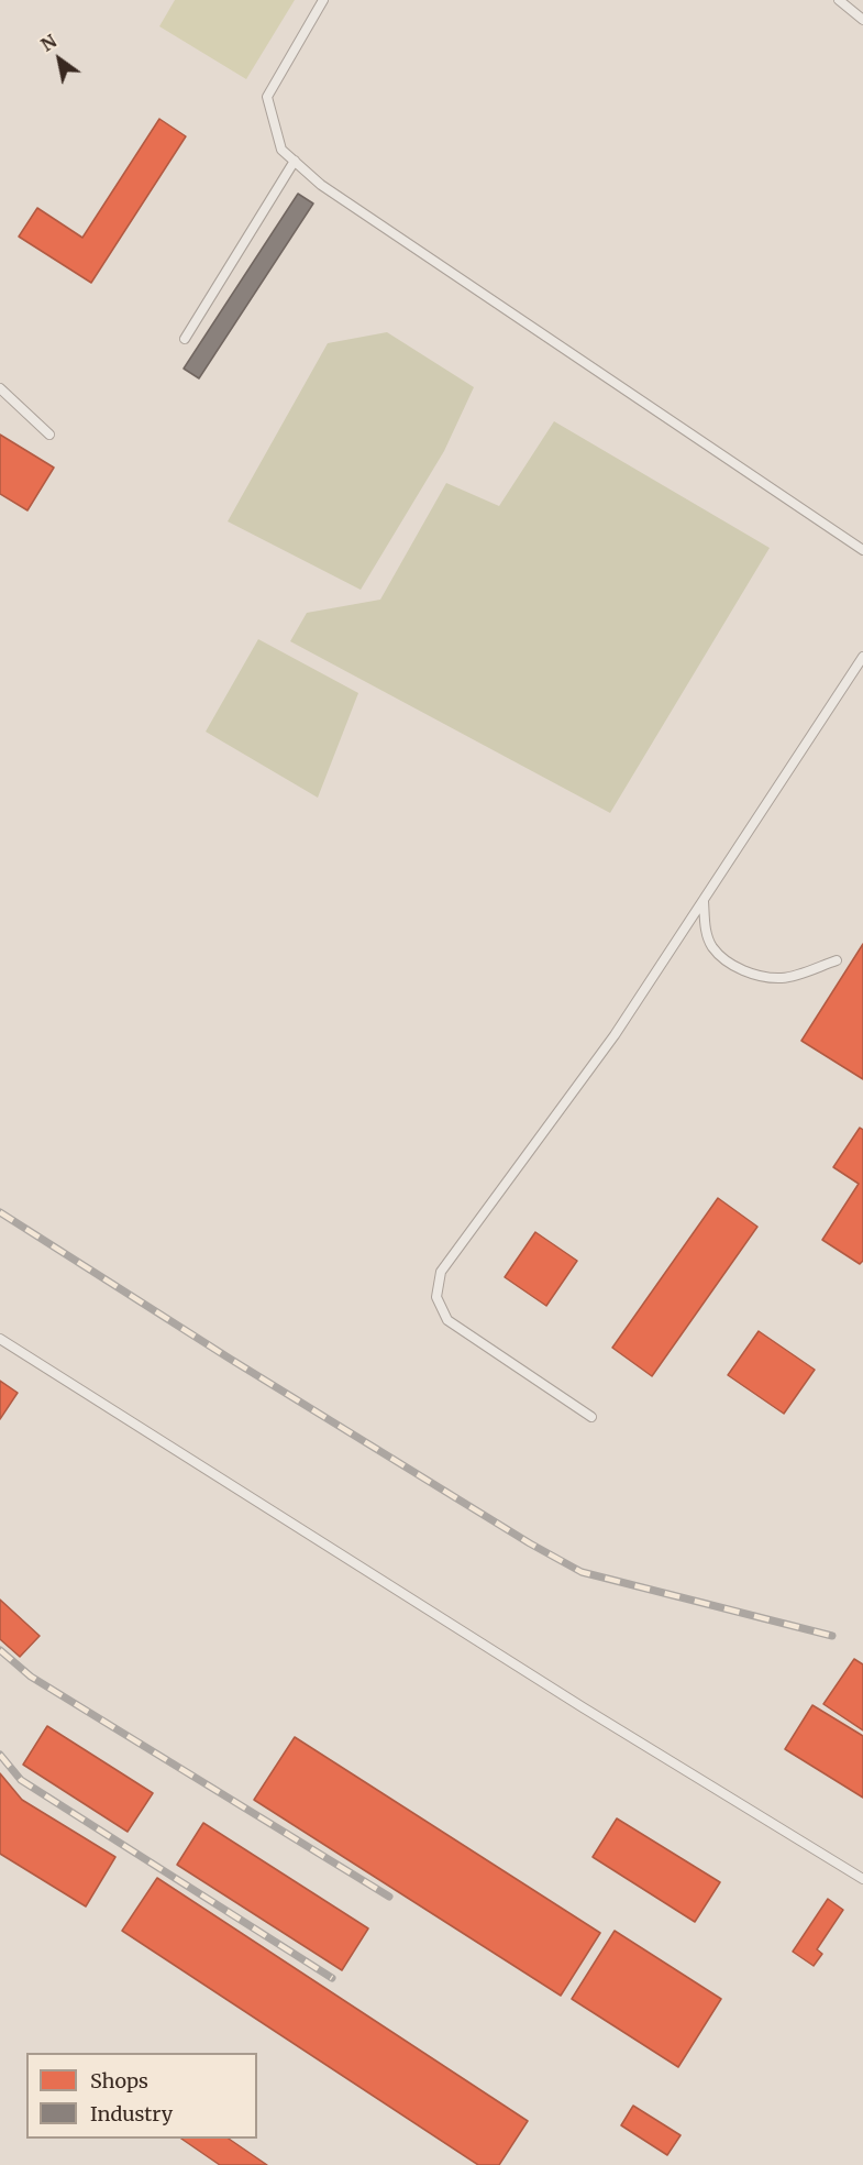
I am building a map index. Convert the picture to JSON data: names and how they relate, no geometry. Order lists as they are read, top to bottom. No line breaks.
{"legend":["Shops","Industry"],"north":"top left"}
